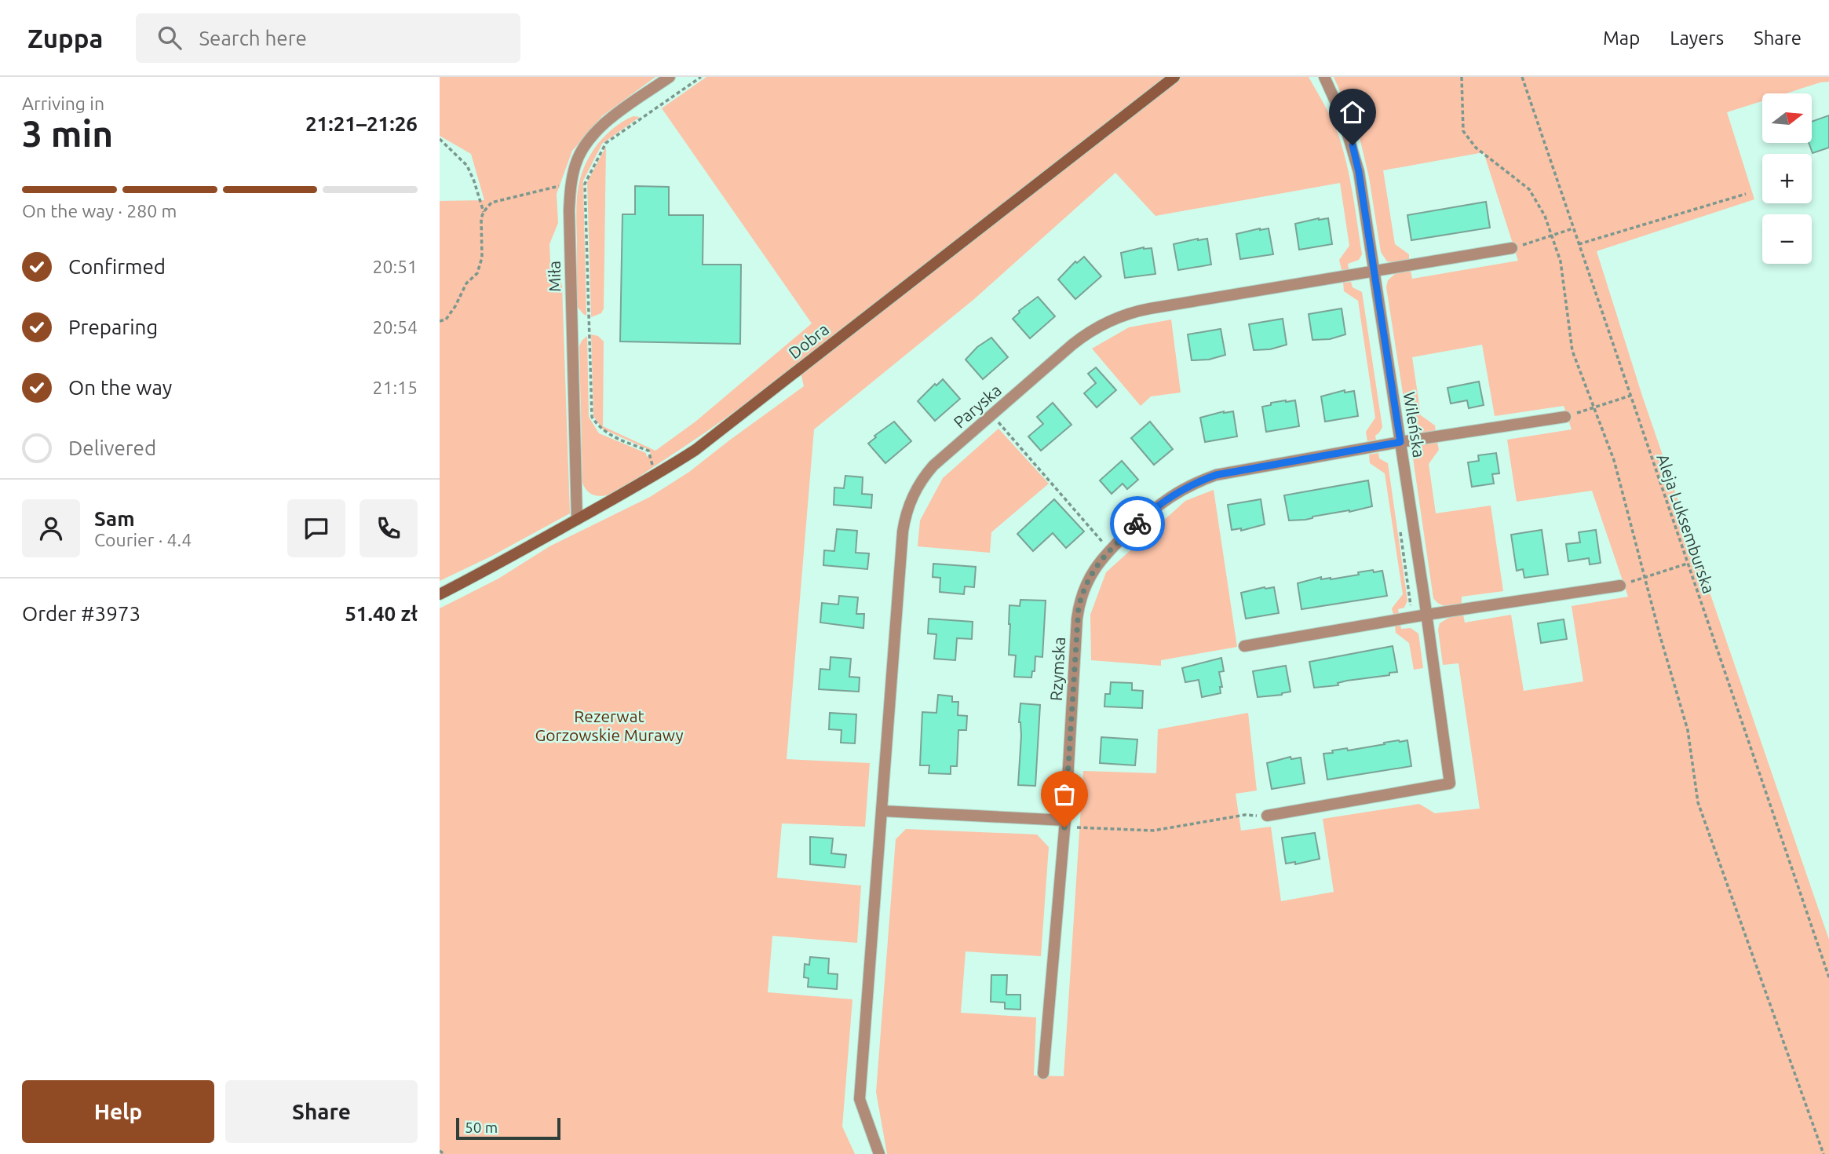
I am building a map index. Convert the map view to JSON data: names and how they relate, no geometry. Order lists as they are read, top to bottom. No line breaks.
{"streets":{"street":["Miła","Dobra","Paryska","Wileńska","Rzymska"],"path":["Aleja Luksemburska"]},"crossings":[["Miła","Dobra"],["Paryska","Wileńska"],["Wileńska","Rzymska"]],"parks":["Rezerwat Gorzowskie Murawy"],"scale_bar":"50 m","north":"right","page":{"header":"Zuppa","search":"Search here","nav":["Map","Layers","Share"],"heading":["3 min","Arriving in","21:21–21:26"],"panel":["Sam","Courier · 4.4","Order #3973","51.40 zł"],"map_buttons":["+","−"],"bar":"On the way · 280 m","list":[["Confirmed","20:51"],["Preparing","20:54"],["On the way","21:15"],"Delivered"],"buttons":["Help","Share"],"scale":"50 m"}}
